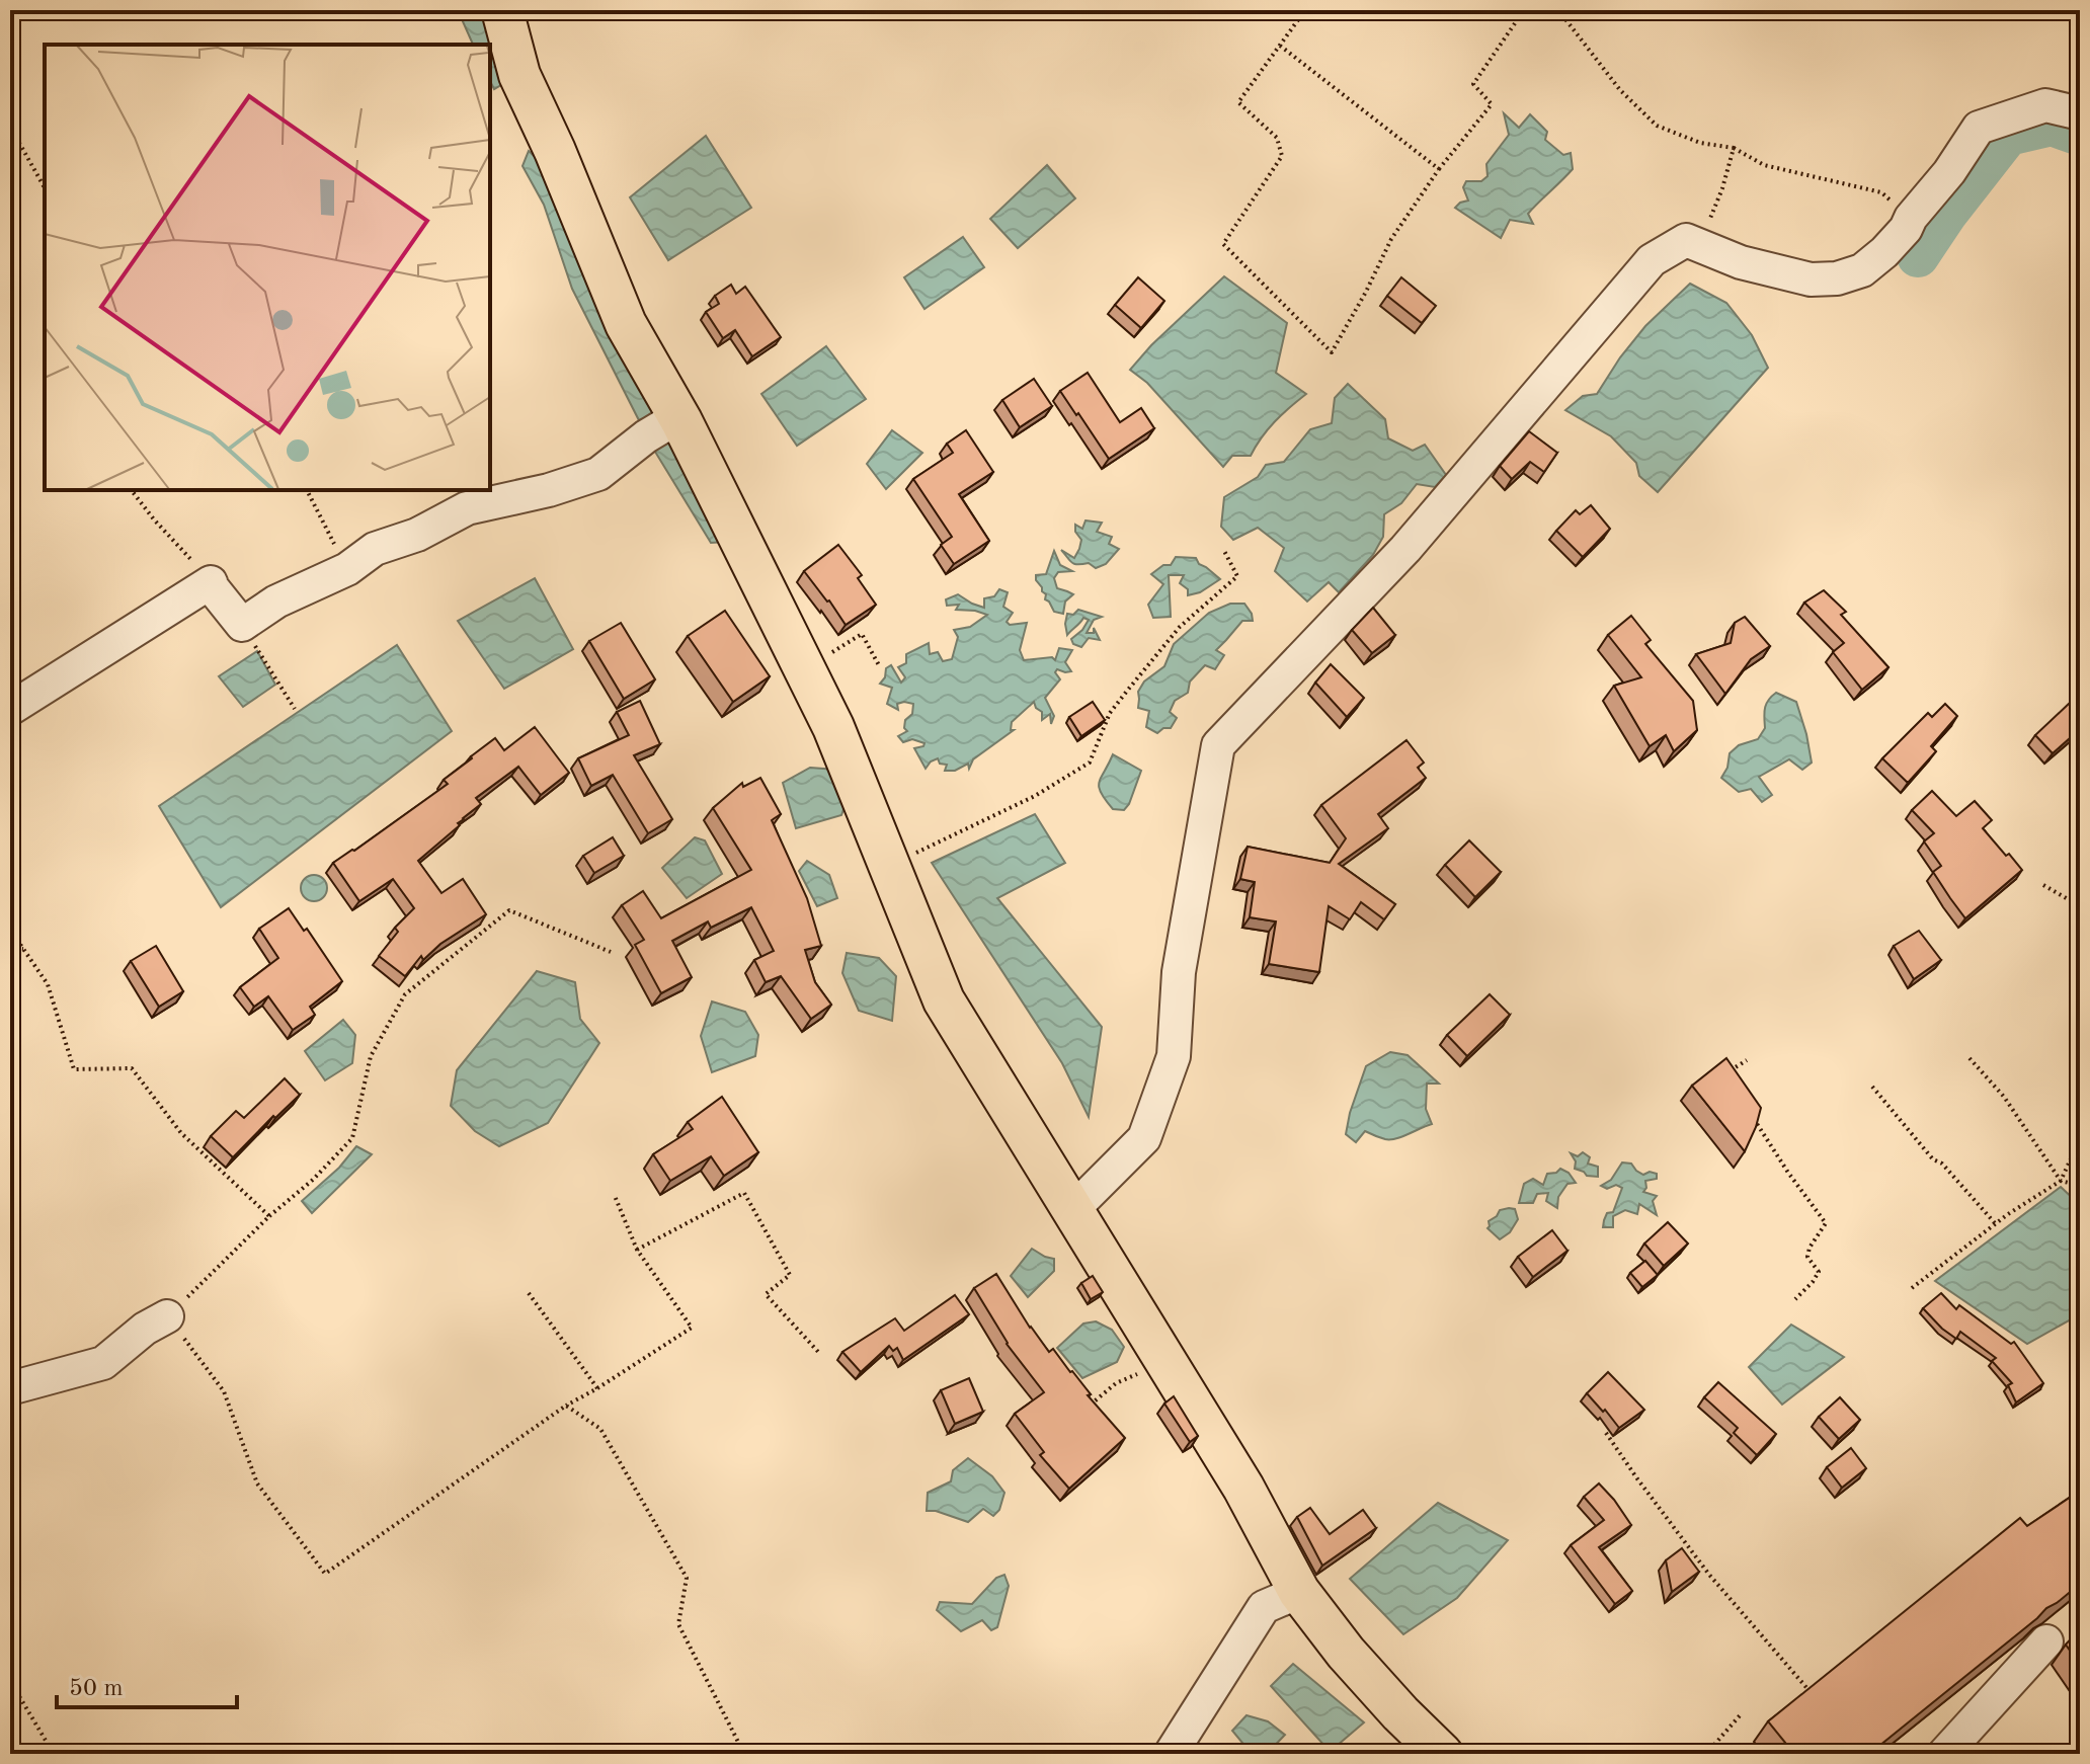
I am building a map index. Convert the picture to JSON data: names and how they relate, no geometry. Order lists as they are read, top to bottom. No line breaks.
{"scale_bar":"50 m"}
